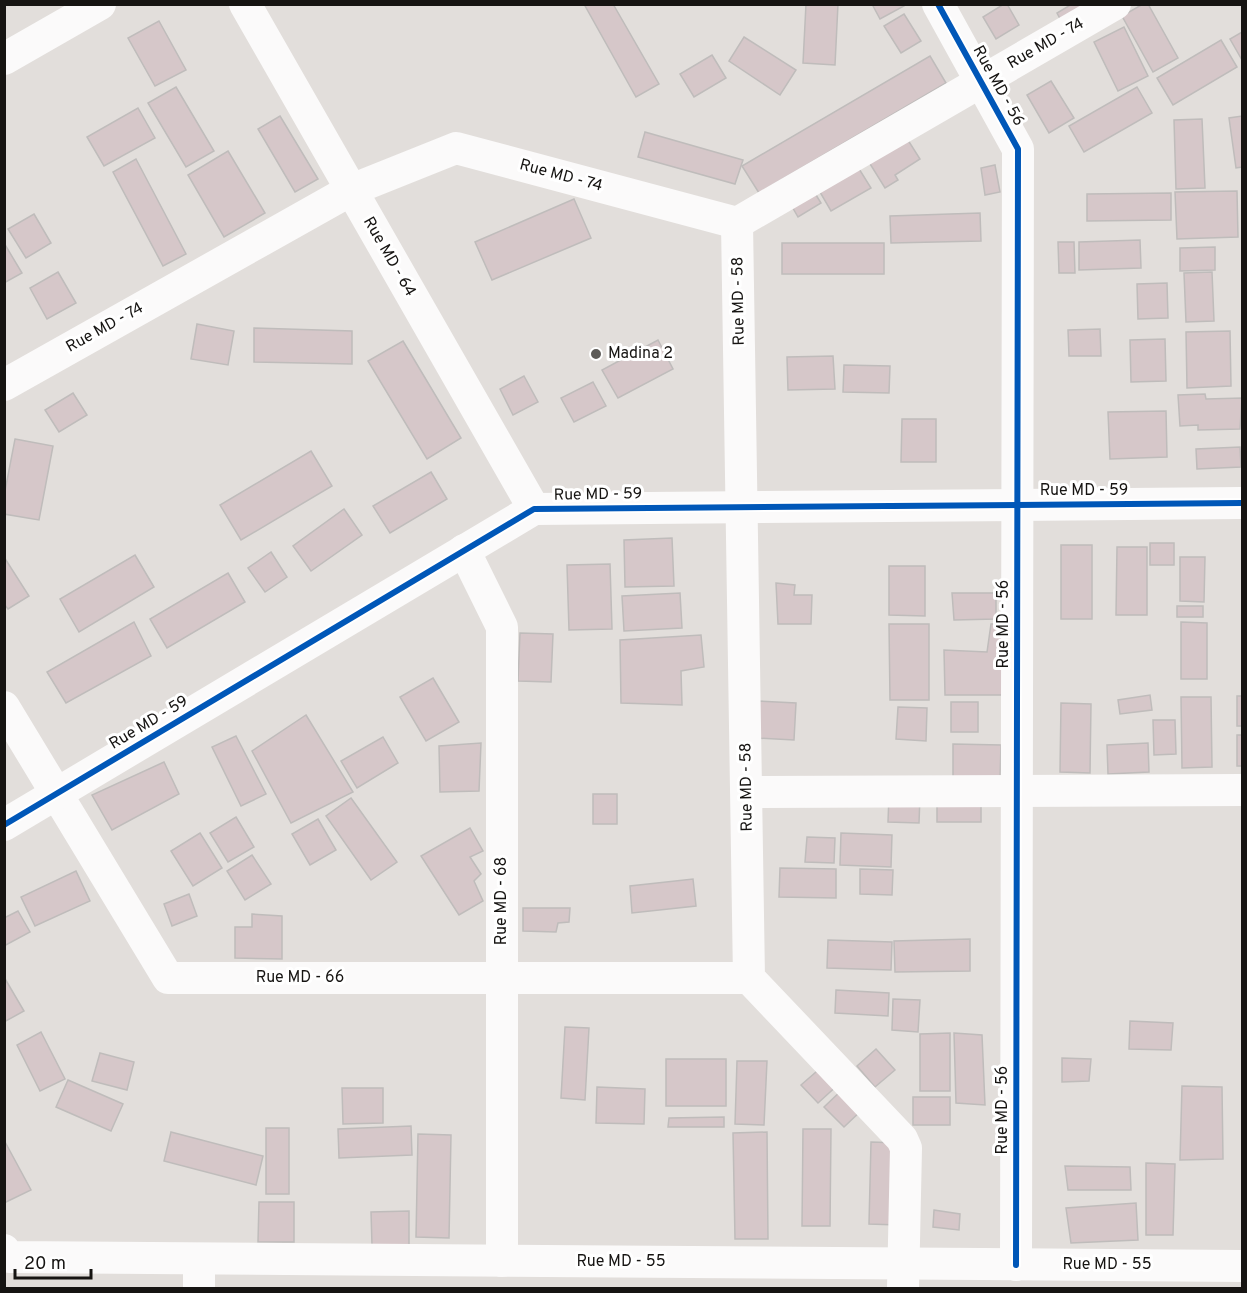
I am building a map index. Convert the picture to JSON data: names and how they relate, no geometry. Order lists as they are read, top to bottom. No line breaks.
{"streets":{"street":["Rue MD - 74","Rue MD - 56","Rue MD - 64","Rue MD - 58","Rue MD - 59","Rue MD - 68","Rue MD - 66","Rue MD - 55"]},"crossings":[["Rue MD - 74","Rue MD - 56"],["Rue MD - 74","Rue MD - 64"],["Rue MD - 74","Rue MD - 58"],["Rue MD - 56","Rue MD - 59"],["Rue MD - 56","Rue MD - 55"],["Rue MD - 64","Rue MD - 59"],["Rue MD - 58","Rue MD - 59"],["Rue MD - 58","Rue MD - 66"],["Rue MD - 59","Rue MD - 68"],["Rue MD - 59","Rue MD - 66"],["Rue MD - 68","Rue MD - 66"],["Rue MD - 68","Rue MD - 55"]],"places":["Madina 2"],"scale_bar":"20 m"}
